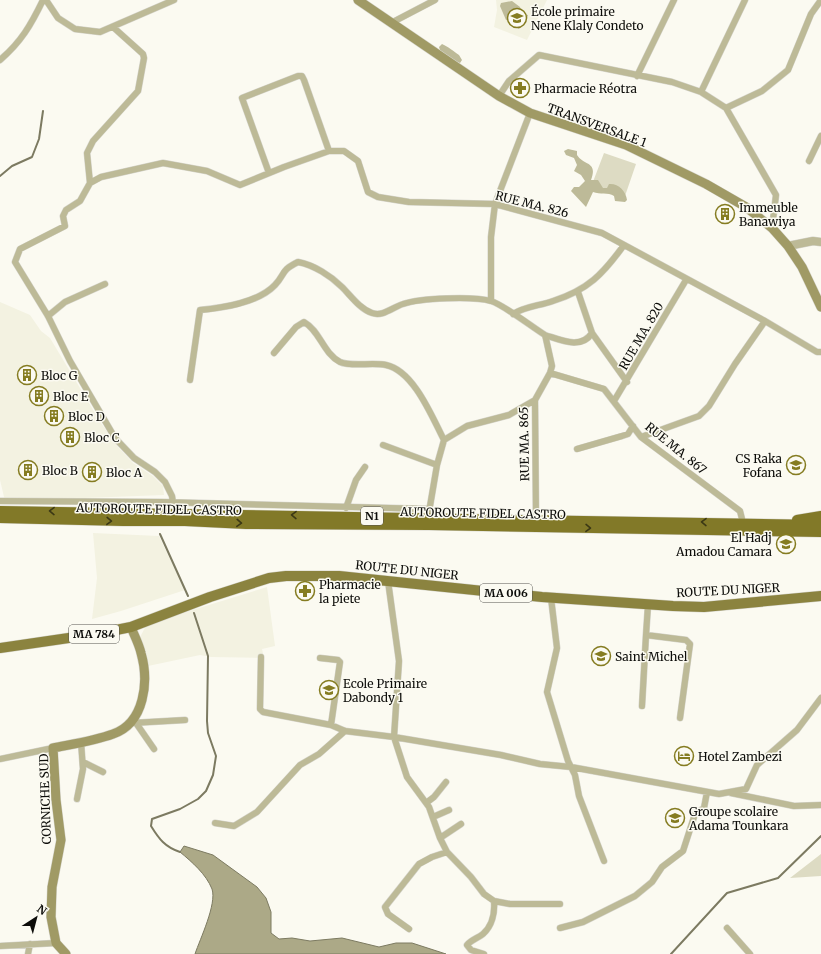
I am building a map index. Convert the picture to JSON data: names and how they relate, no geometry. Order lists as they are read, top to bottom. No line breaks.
{"streets":{"highway":["AUTOROUTE FIDEL CASTRO","N1"],"main road":["TRANSVERSALE 1","ROUTE DU NIGER","MA 006","MA 784","CORNICHE SUD"],"street":["RUE MA. 826","RUE MA. 820","RUE MA. 865","RUE MA. 867"]},"crossings":[["RUE MA. 826","RUE MA. 820"],["RUE MA. 820","RUE MA. 867"],["RUE MA. 865","RUE MA. 867"],["RUE MA. 865","AUTOROUTE FIDEL CASTRO"],["RUE MA. 867","AUTOROUTE FIDEL CASTRO"]],"places":{"school or university":["École primaire Nene Klaly Condeto","CS Raka Fofana","El Hadj Amadou Camara","Saint Michel","Ecole Primaire Dabondy 1","Groupe scolaire Adama Tounkara"],"pharmacy":["Pharmacie Réotra","Pharmacie la piete"],"building":["Immeuble Banawiya","Bloc G","Bloc E","Bloc D","Bloc C","Bloc B","Bloc A"],"hotel":["Hotel Zambezi"]},"north":"top right"}
